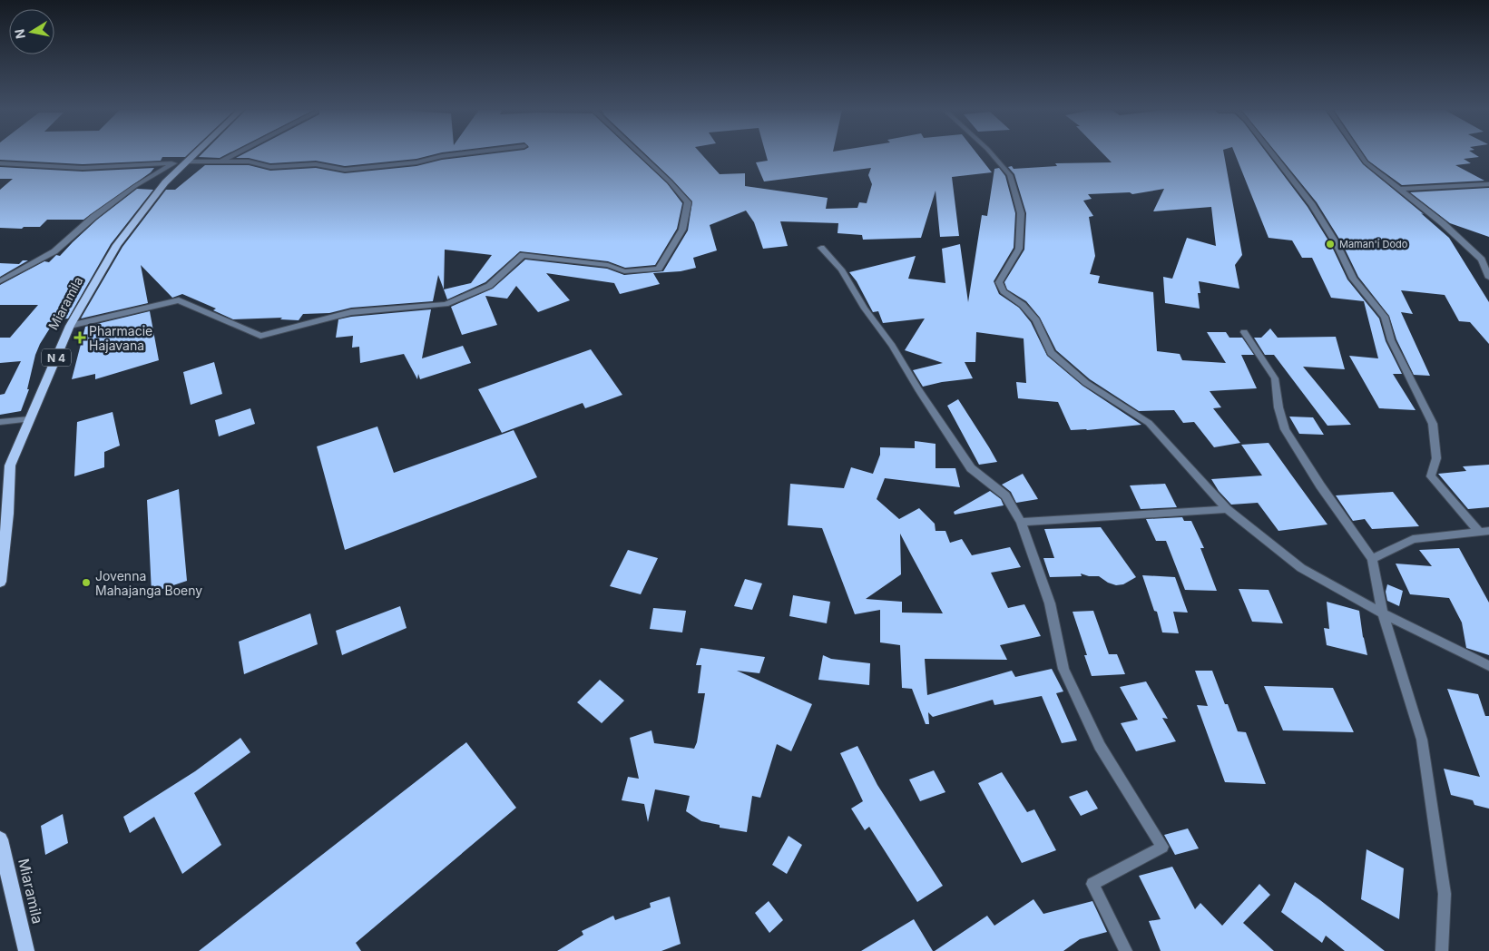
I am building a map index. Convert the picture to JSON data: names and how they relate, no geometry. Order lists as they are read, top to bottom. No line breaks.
{"streets":{"main road":["Miaramila","N 4"]},"places":{"other":["Maman'i Dodo","Jovenna Mahajanga Boeny"],"health":["Pharmacie Hajavana"]},"north":"left"}
